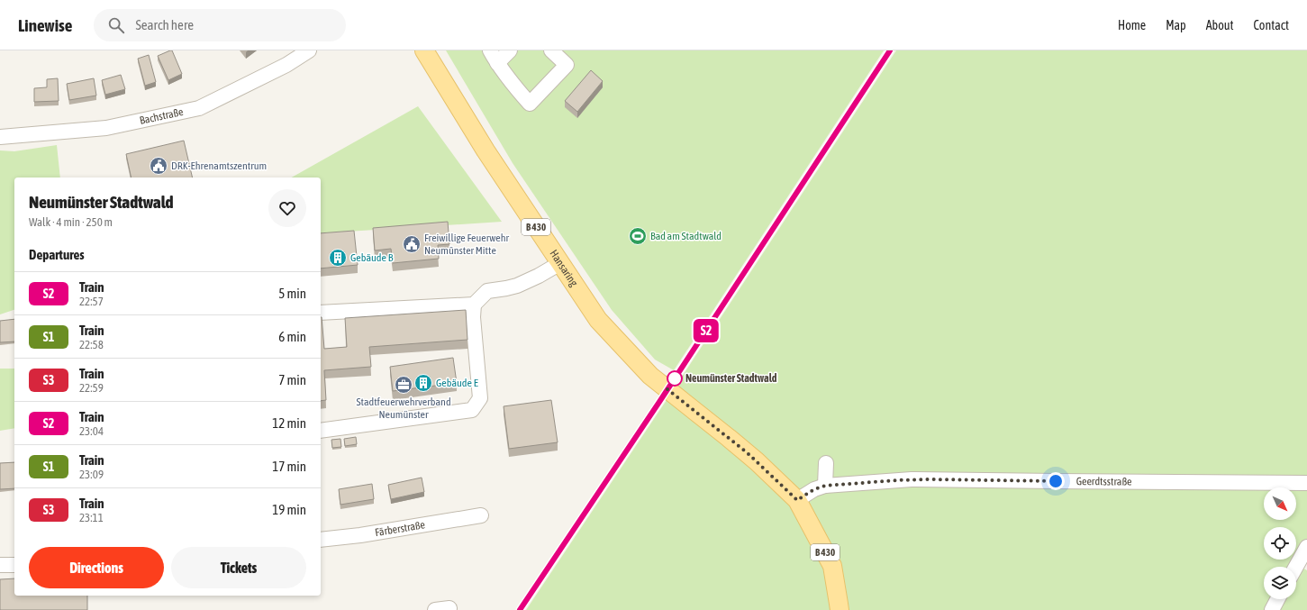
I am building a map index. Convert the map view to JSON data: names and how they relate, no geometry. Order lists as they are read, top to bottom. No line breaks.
{"streets":{"main road":["B 430","Hansaring"],"street":["Bachstraße","Geerdtsstraße","Färberstraße"]},"crossings":[["B 430","Hansaring"],["B 430","Geerdtsstraße"],["Hansaring","Geerdtsstraße"]],"places":{"public building":["DRK-Ehrenamtszentrum","Freiwillige Feuerwehr Neumünster Mitte"],"sports":["Bad am Stadtwald"],"building":["Gebäude B","Gebäude E"],"other":["Neumünster Stadtwald"],"office":["Stadtfeuerwehrverband Neumünster"]},"north":"bottom right","page":{"header":"Linewise","search":"Search here","nav":["Home","Map","About","Contact"],"on_map":"S2","heading":[["Neumünster Stadtwald","Walk · 4 min · 250 m"],"Departures"],"list":[{"mark":"S2","name":"Train","note":"22:57","value":"5 min"},{"mark":"S1","name":"Train","note":"22:58","value":"6 min"},{"mark":"S3","name":"Train","note":"22:59","value":"7 min"},{"mark":"S2","name":"Train","note":"23:04","value":"12 min"},{"mark":"S1","name":"Train","note":"23:09","value":"17 min"},{"mark":"S3","name":"Train","note":"23:11","value":"19 min"}],"buttons":["Directions","Tickets"]}}
